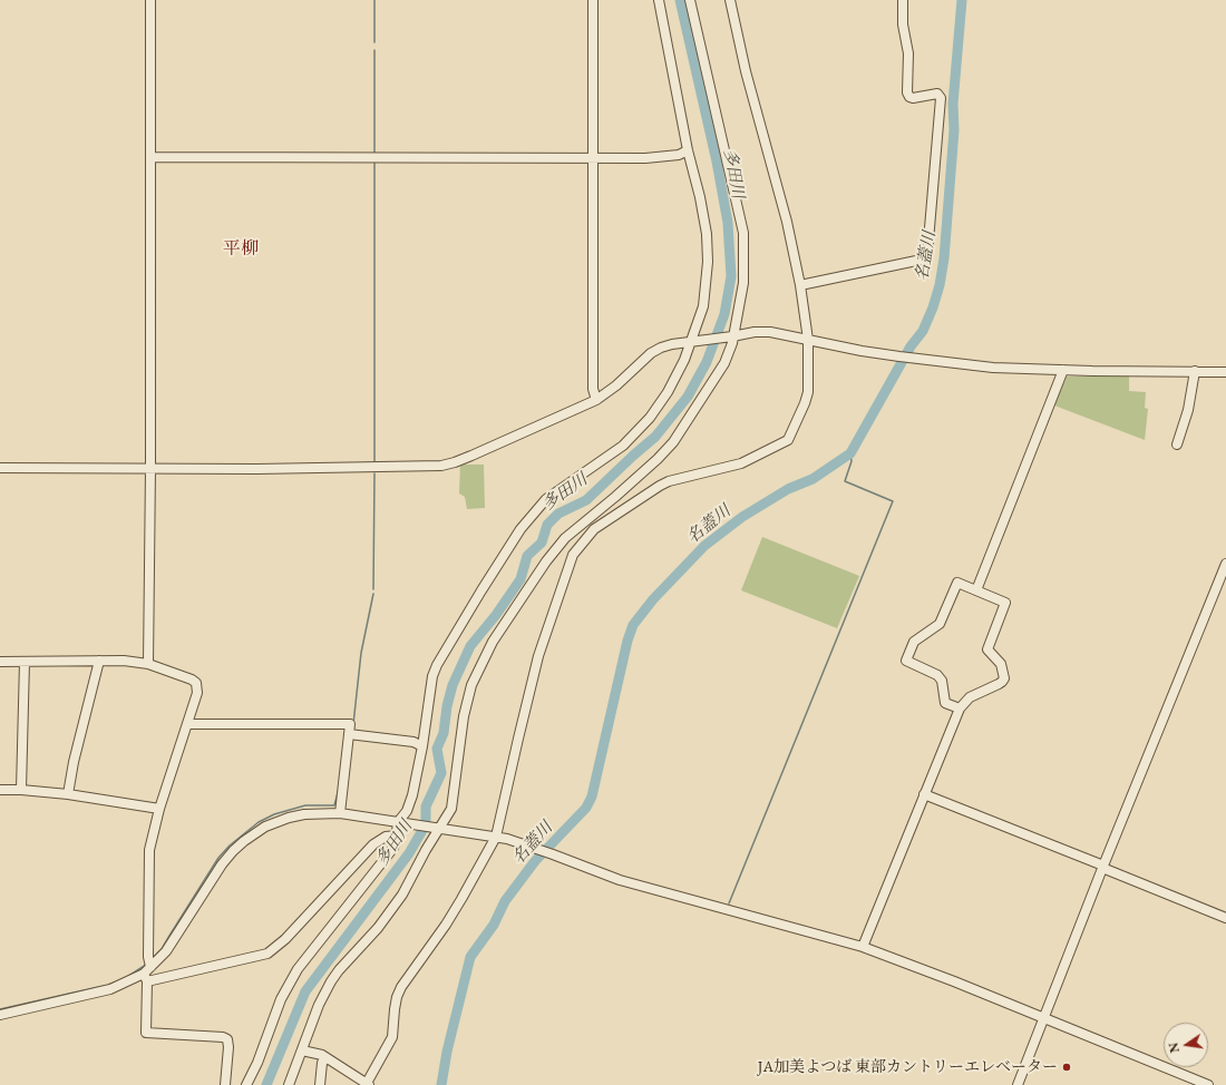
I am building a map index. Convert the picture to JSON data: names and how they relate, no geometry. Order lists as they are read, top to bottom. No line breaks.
{"districts":["平柳"],"water":["多田川","名蓋川"],"places":["JA加美よつば 東部カントリーエレベーター"],"north":"left"}
